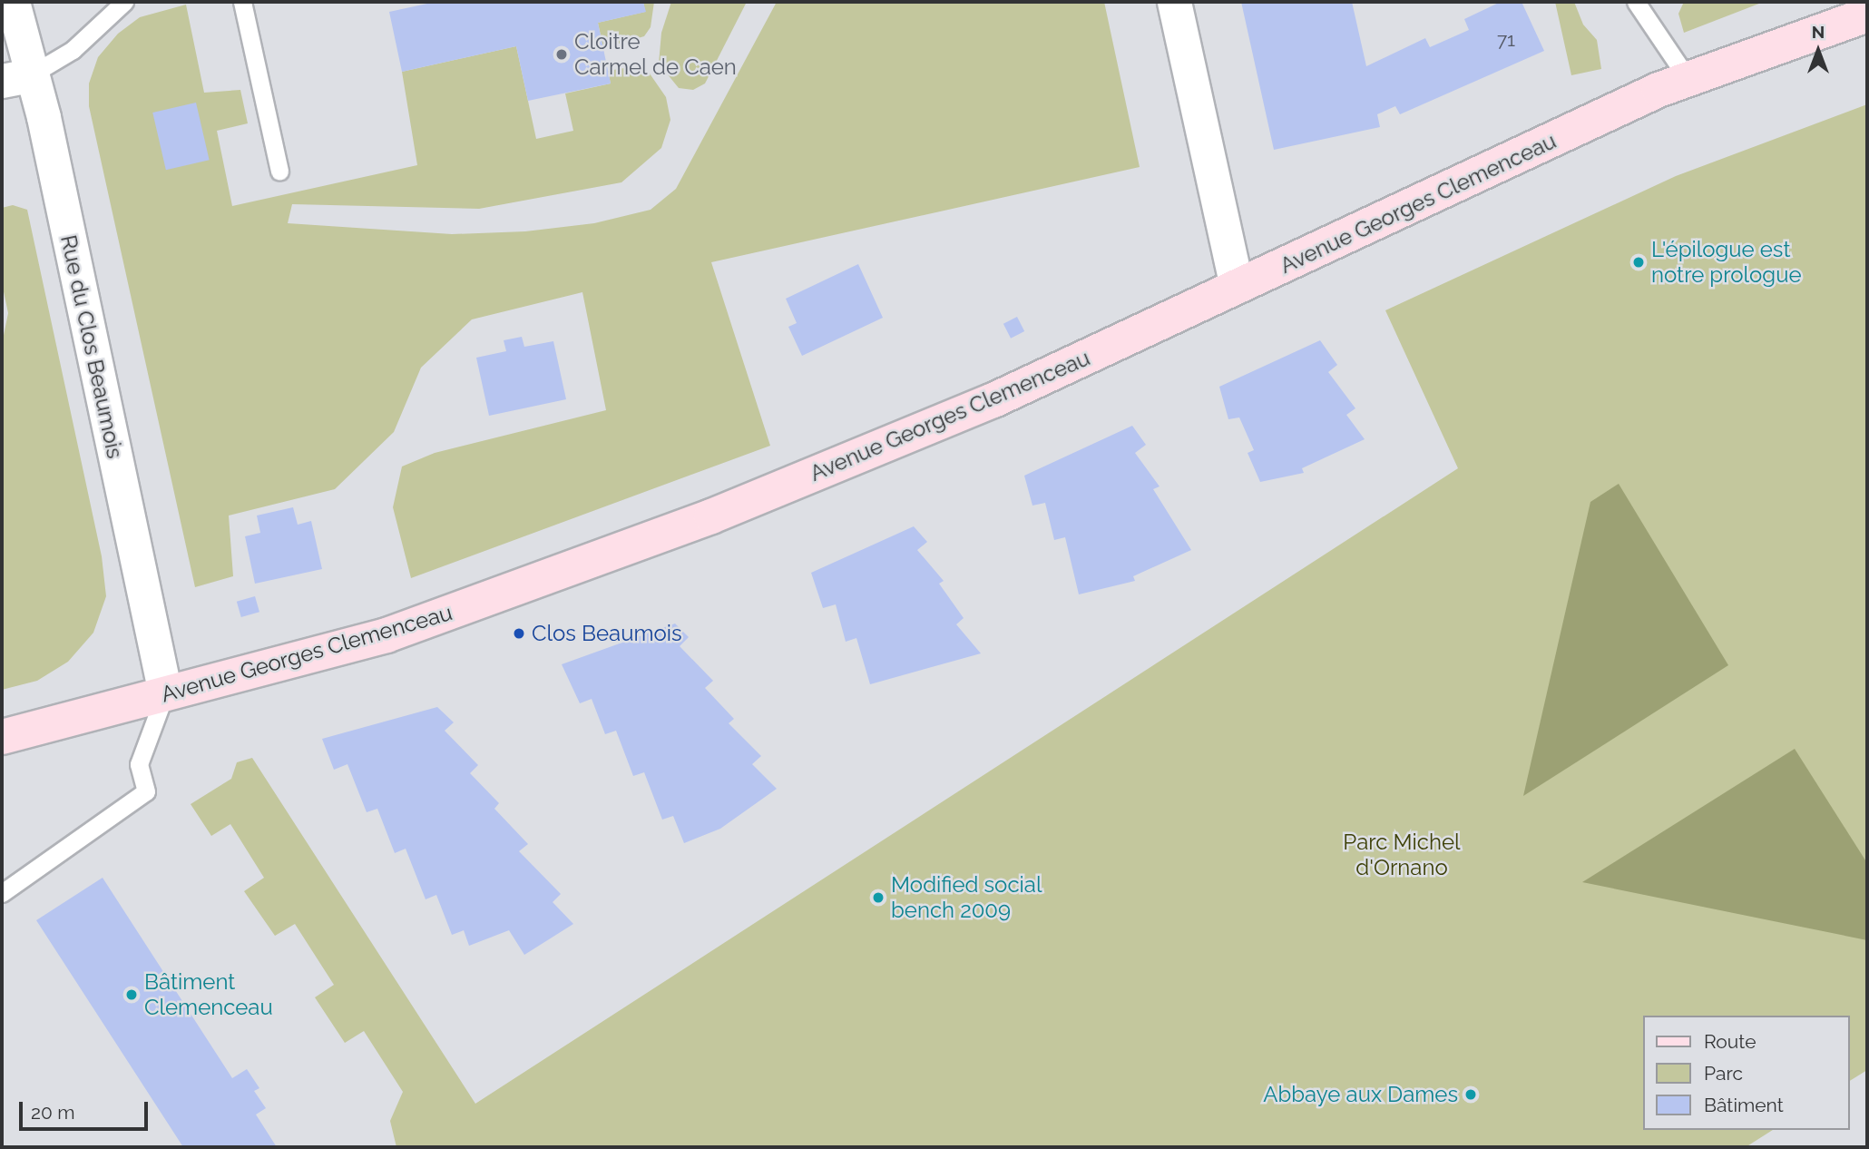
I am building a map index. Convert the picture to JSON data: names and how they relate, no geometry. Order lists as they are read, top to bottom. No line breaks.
{"streets":{"main road":["Avenue Georges Clemenceau"],"street":["Rue du Clos Beaumois"]},"crossings":[["Avenue Georges Clemenceau","Rue du Clos Beaumois"]],"parks":["Parc Michel d'Ornano"],"places":["Cloitre Carmel de Caen","L'épilogue est notre prologue","Clos Beaumois","Modified social bench 2009","Bâtiment Clemenceau","Abbaye aux Dames"],"house_numbers":["71"],"legend":["Route","Parc","Bâtiment"],"scale_bar":"20 m","north":"top"}
